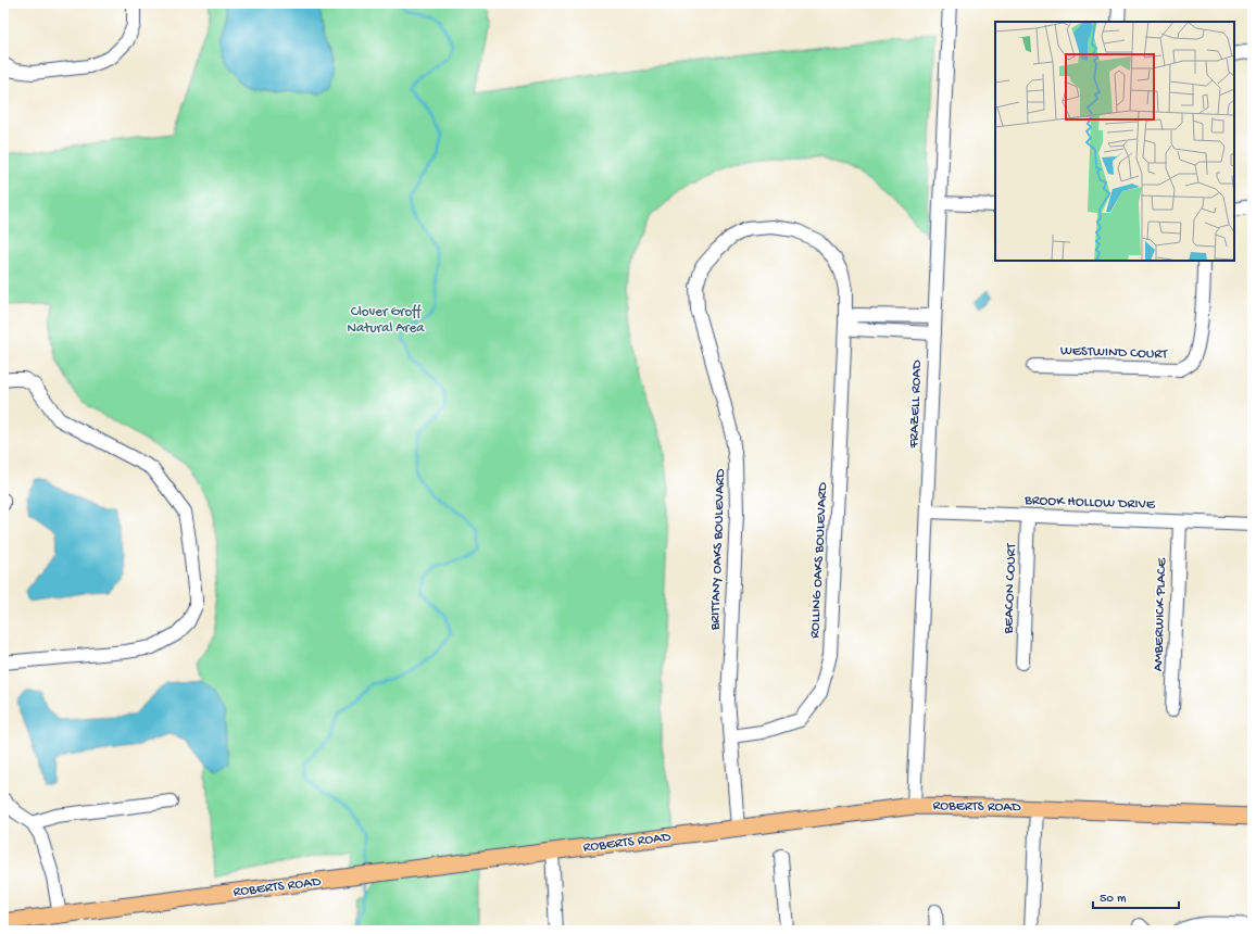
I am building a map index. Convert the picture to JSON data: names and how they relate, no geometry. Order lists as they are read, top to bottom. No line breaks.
{"streets":{"main road":["ROBERTS ROAD"],"street":["WESTWIND COURT","FRAZELL ROAD","BROOK HOLLOW DRIVE","BRITTANY OAKS BOULEVARD","ROLLING OAKS BOULEVARD","BEACON COURT","AMBERWICK PLACE"]},"crossings":[["FRAZELL ROAD","BROOK HOLLOW DRIVE"],["FRAZELL ROAD","ROBERTS ROAD"],["BROOK HOLLOW DRIVE","BEACON COURT"],["BROOK HOLLOW DRIVE","AMBERWICK PLACE"],["BRITTANY OAKS BOULEVARD","ROLLING OAKS BOULEVARD"],["BRITTANY OAKS BOULEVARD","ROBERTS ROAD"]],"parks":["Clover Groff Natural Area"],"scale_bar":"50 m"}
